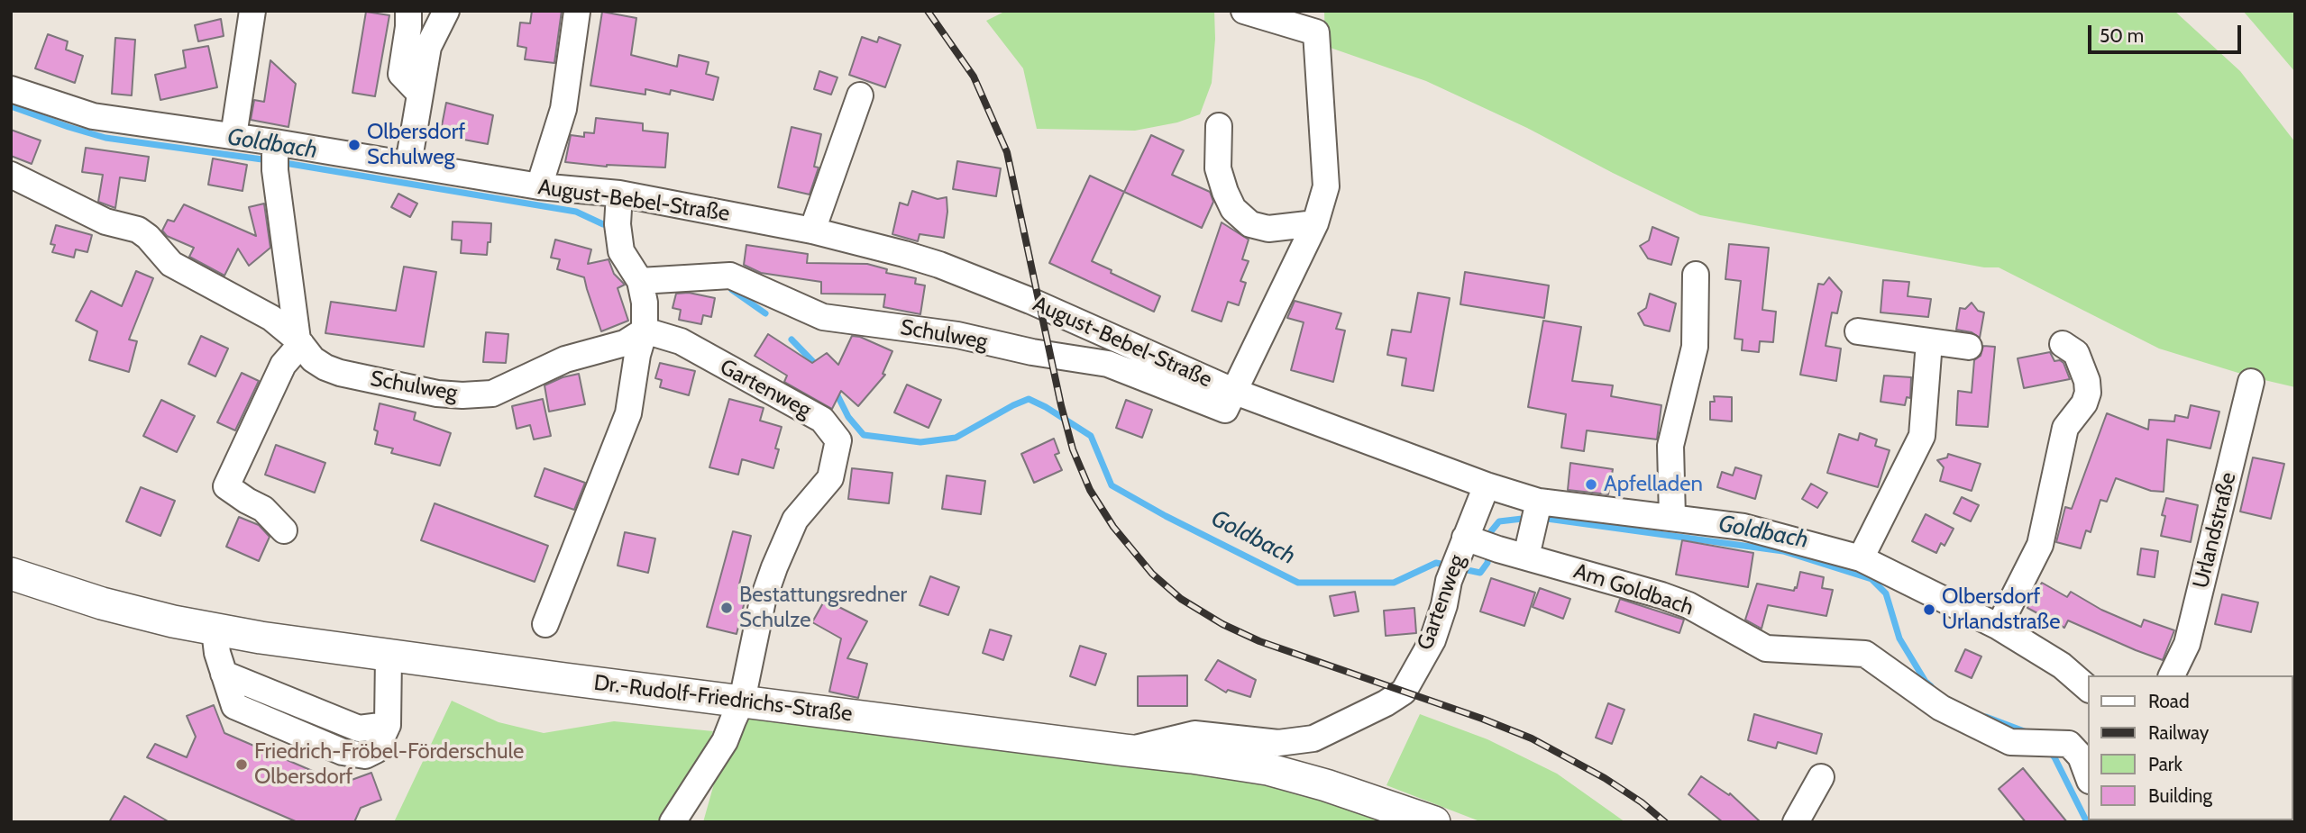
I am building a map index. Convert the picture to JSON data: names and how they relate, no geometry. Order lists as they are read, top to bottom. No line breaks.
{"streets":{"main road":["Dr.-Rudolf-Friedrichs-Straße"],"street":["August-Bebel-Straße","Schulweg","Gartenweg","Urlandstraße","Am Goldbach"]},"crossings":[["August-Bebel-Straße","Schulweg"],["August-Bebel-Straße","Gartenweg"],["Schulweg","Gartenweg"],["Gartenweg","Am Goldbach"],["Gartenweg","Dr.-Rudolf-Friedrichs-Straße"]],"water":["Goldbach"],"places":["Olbersdorf Schulweg","Apfelladen","Bestattungsredner Schulze","Olbersdorf Urlandstraße","Friedrich-Fröbel-Förderschule Olbersdorf"],"legend":["Road","Railway","Park","Building"],"scale_bar":"50 m"}
